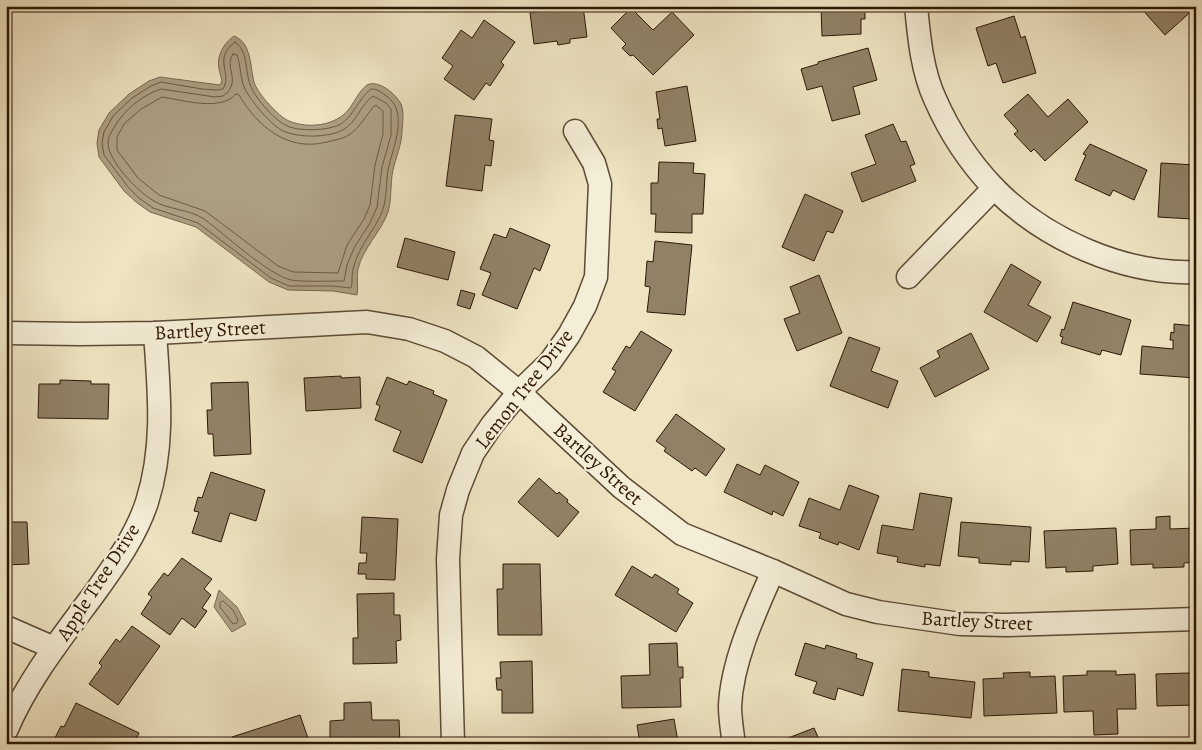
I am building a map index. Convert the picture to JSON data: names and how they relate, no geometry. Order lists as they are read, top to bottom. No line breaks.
{"streets":{"street":["Bartley Street","Lemon Tree Drive","Apple Tree Drive"]},"crossings":[["Bartley Street","Lemon Tree Drive"],["Bartley Street","Apple Tree Drive"]]}
